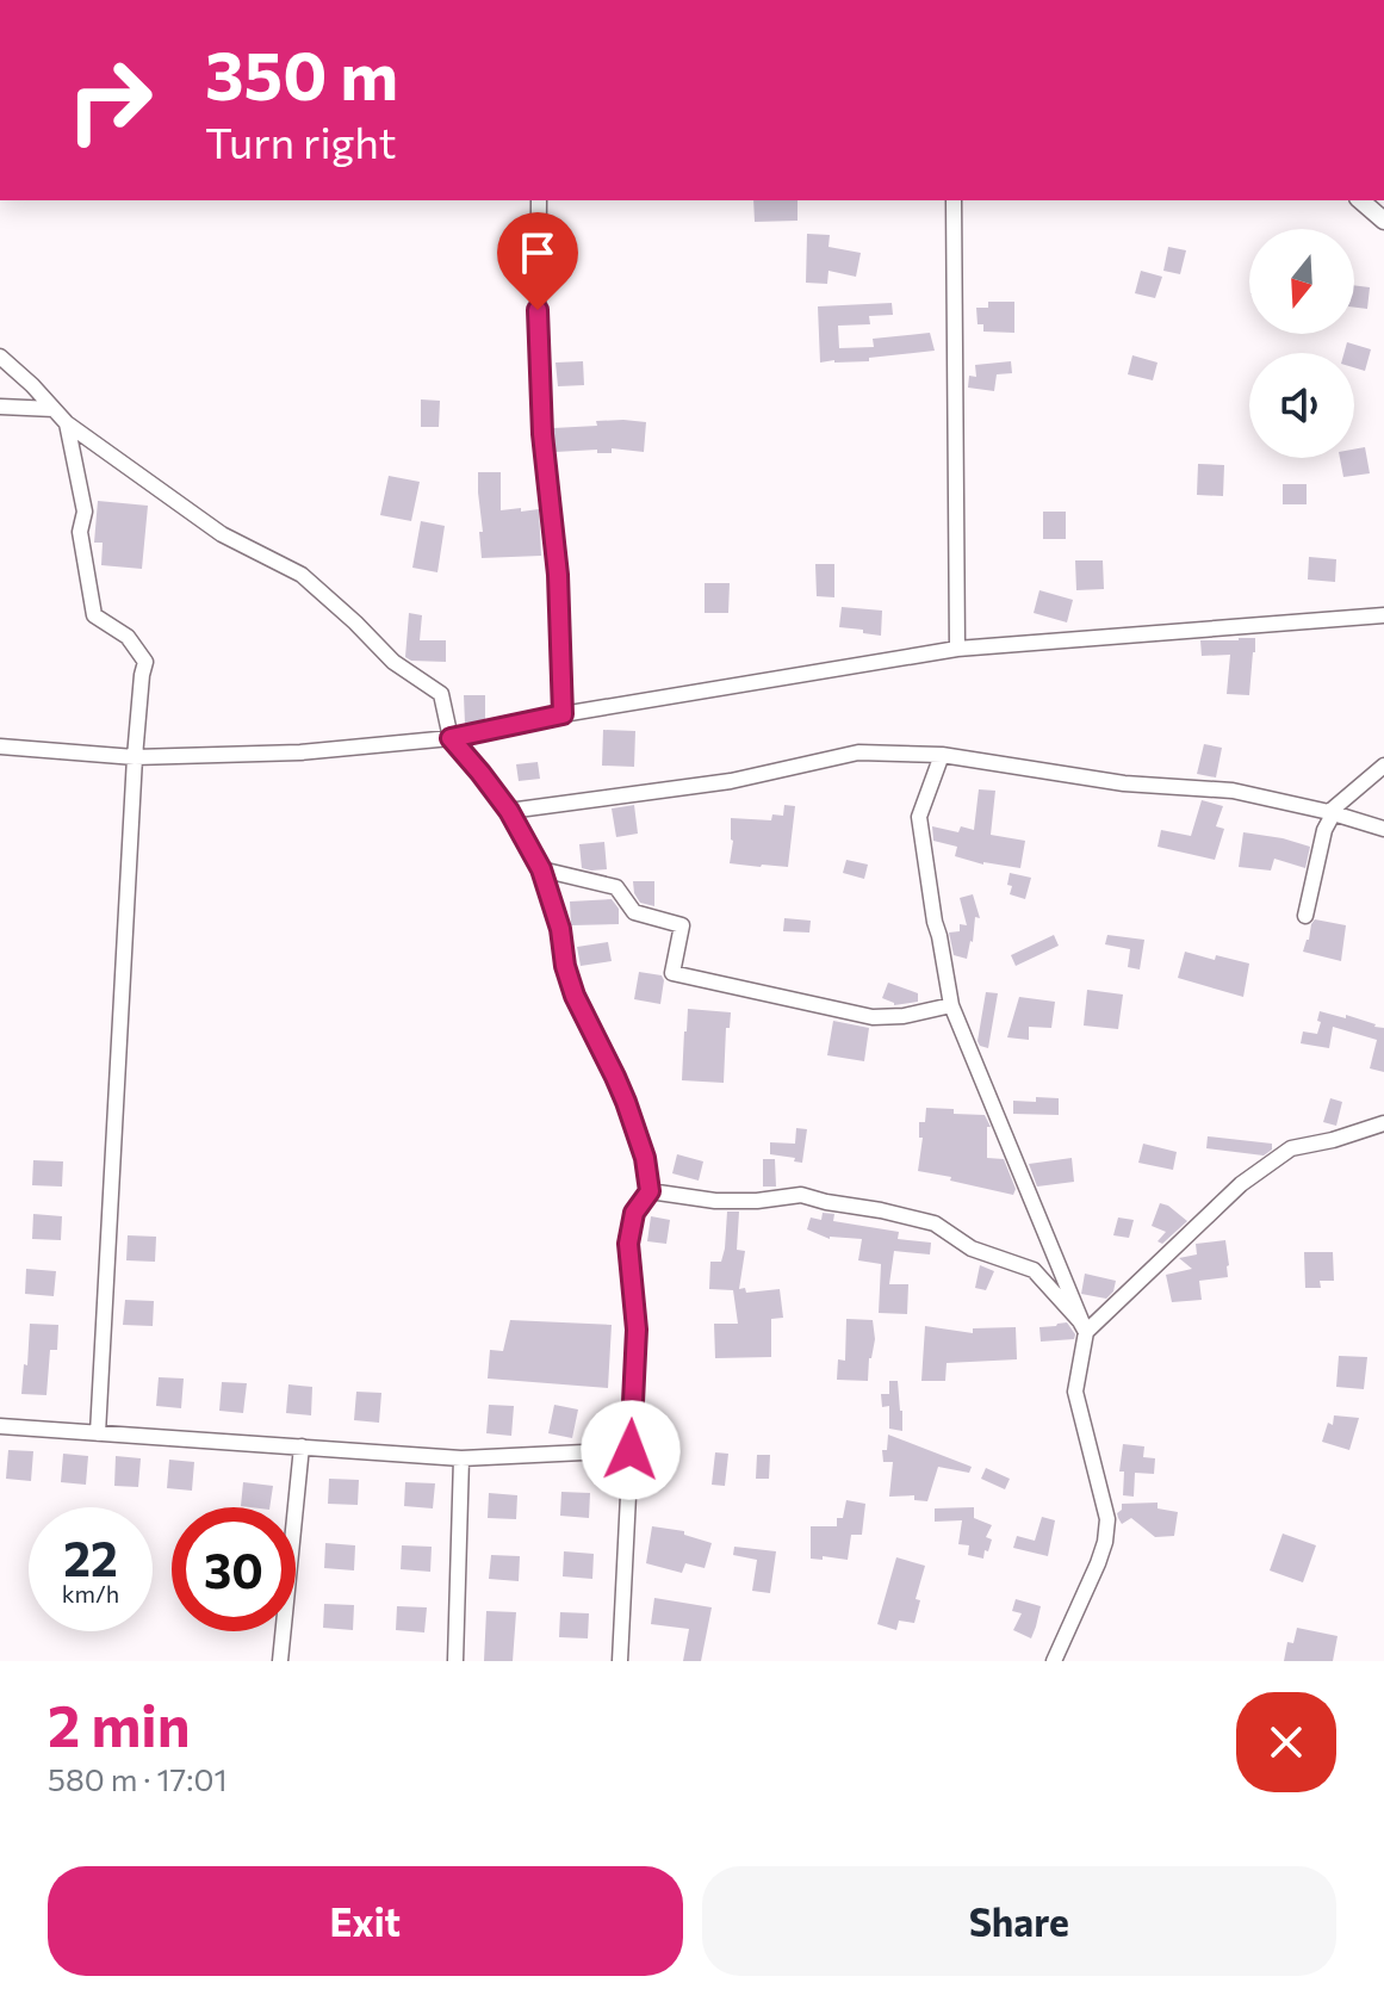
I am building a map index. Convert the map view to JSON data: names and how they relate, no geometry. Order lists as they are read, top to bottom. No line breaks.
{"north":"bottom","page":{"turn":["350 m","Turn right"],"speed":"22 km/h","limit":"30","heading":["2 min","580 m · 17:01"],"buttons":["Exit","Share"]}}
